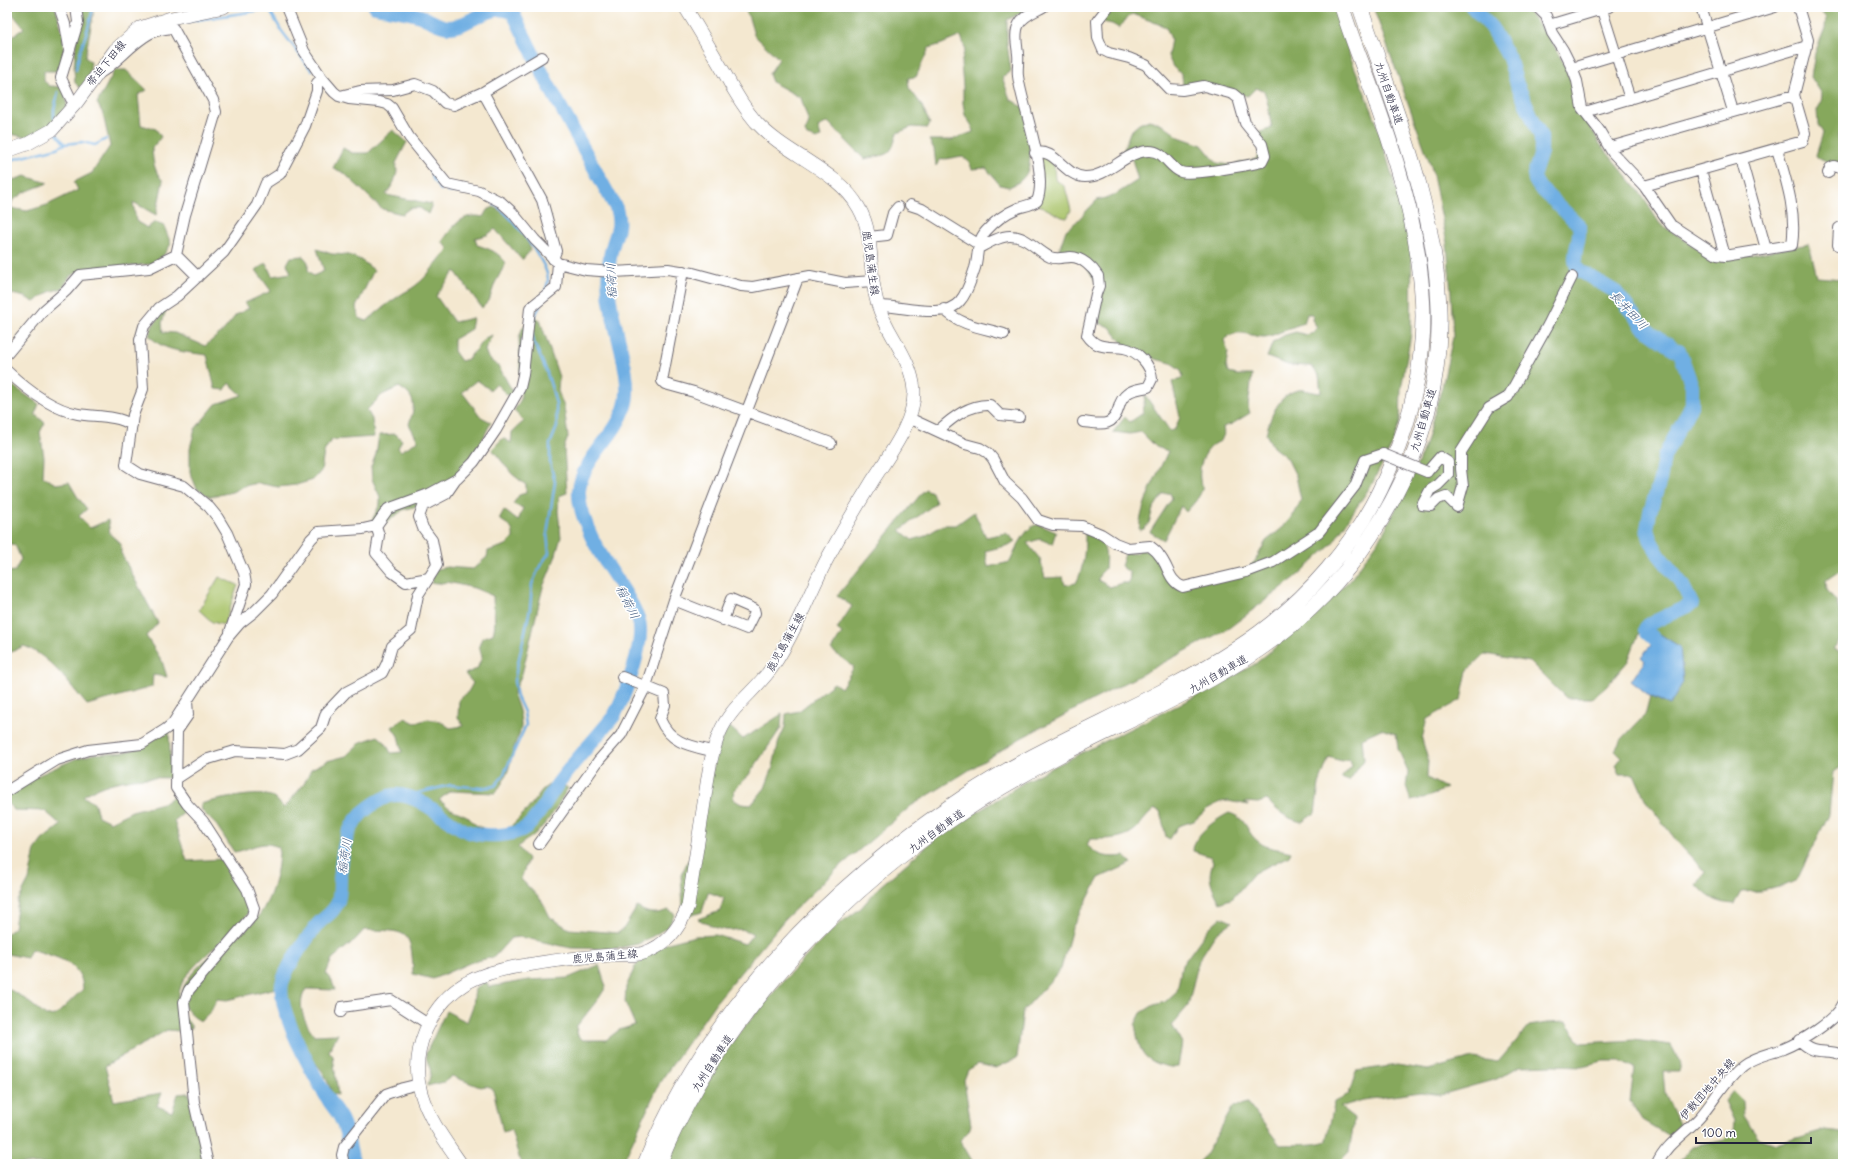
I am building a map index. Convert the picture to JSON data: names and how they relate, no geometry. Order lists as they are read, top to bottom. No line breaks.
{"streets":{"highway":["九州自動車道"],"main road":["帯迫下田線","鹿児島蒲生線"],"street":["伊敷団地中央線"]},"water":["稲荷川","長井田川"],"scale_bar":"100 m"}
